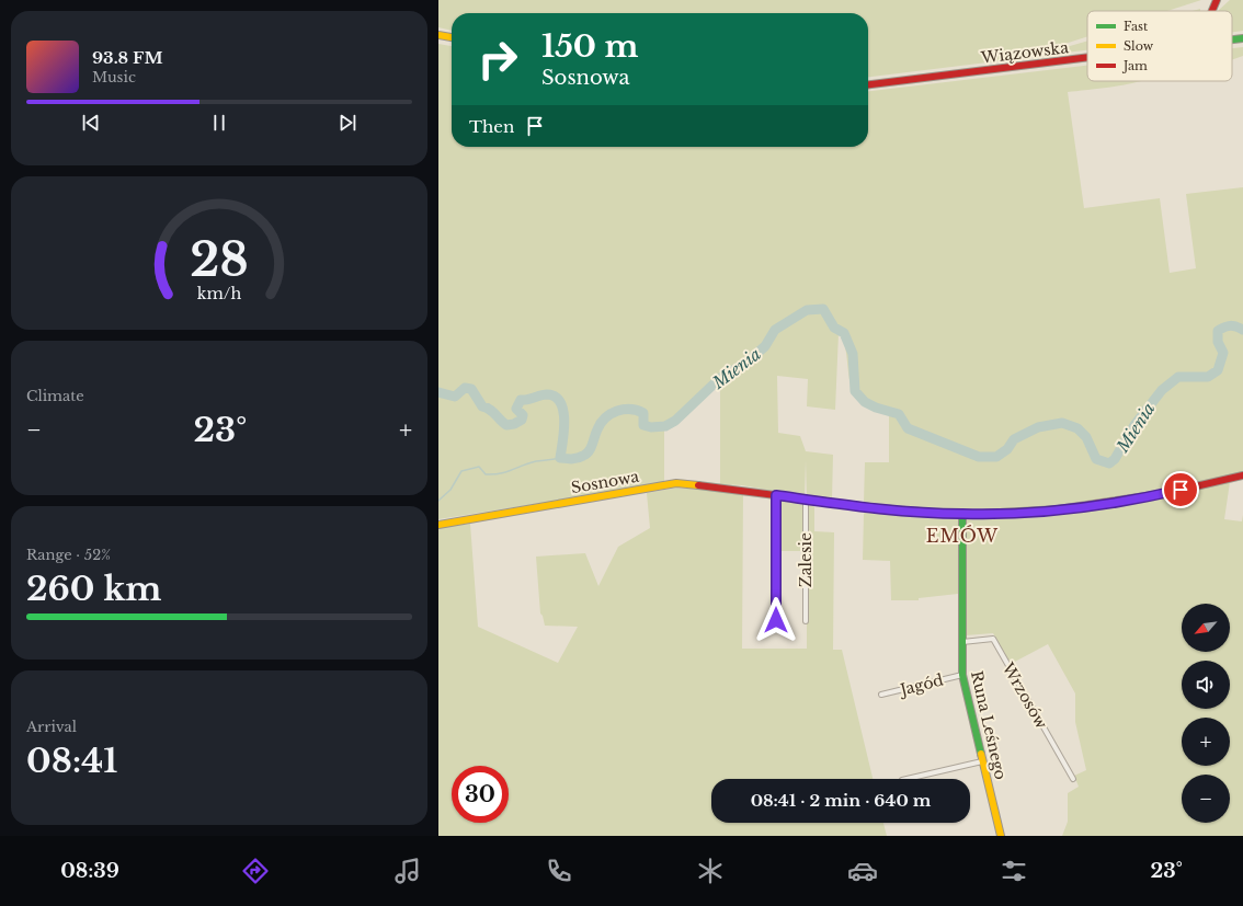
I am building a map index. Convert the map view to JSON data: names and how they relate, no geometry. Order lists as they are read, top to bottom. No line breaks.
{"streets":{"street":["Wiązowska","Sosnowa","Zalesie","Jagód","Wrzosów","Runa Leśnego"]},"crossings":[["Sosnowa","Zalesie"],["Sosnowa","Runa Leśnego"],["Jagód","Runa Leśnego"],["Wrzosów","Runa Leśnego"]],"districts":["EMÓW"],"water":["Mienia"],"legend":["Fast","Slow","Jam"],"north":"bottom left","page":{"turn":["150 m","Sosnowa"],"song":["93.8 FM","Music"],"then":"Then","tile":["Climate",["Range · 52%","260 km"],["Arrival","08:41"]],"heat":["−","23°","+"],"map_buttons":["+","−"],"limit":"30","trip":"08:41 · 2 min · 640 m","tabs":["08:39","23°"],"gauge":["28","km/h"]}}
